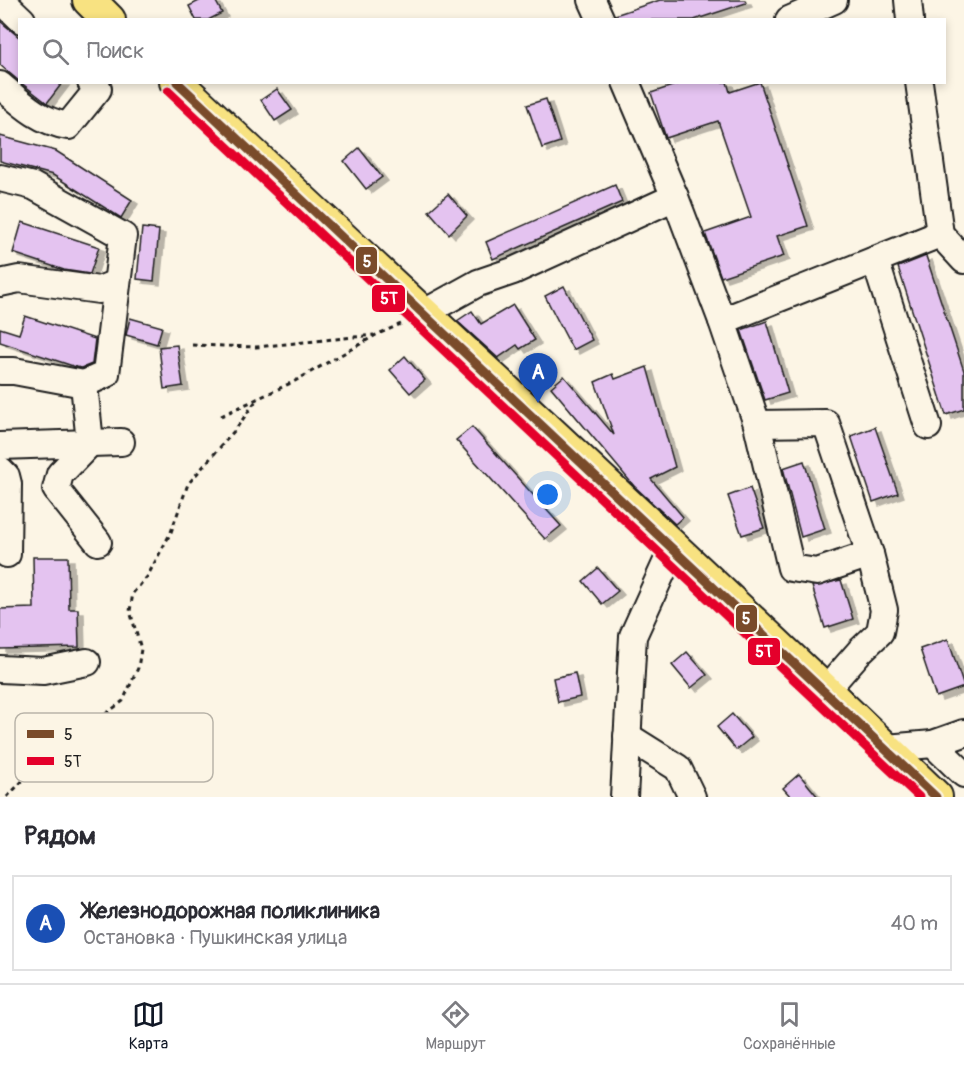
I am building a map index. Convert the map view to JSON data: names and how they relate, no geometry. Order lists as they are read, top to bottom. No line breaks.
{"lines":["transit line 5","transit line 5Т"],"legend":["5","5Т"],"page":{"search":"Поиск","pins":"A","heading":"Рядом","list":[{"mark":"A","name":"Железнодорожная поликлиника","note":"Остановка · Пушкинская улица","value":"40 m"}],"nav":["Карта","Маршрут","Сохранённые"]}}
